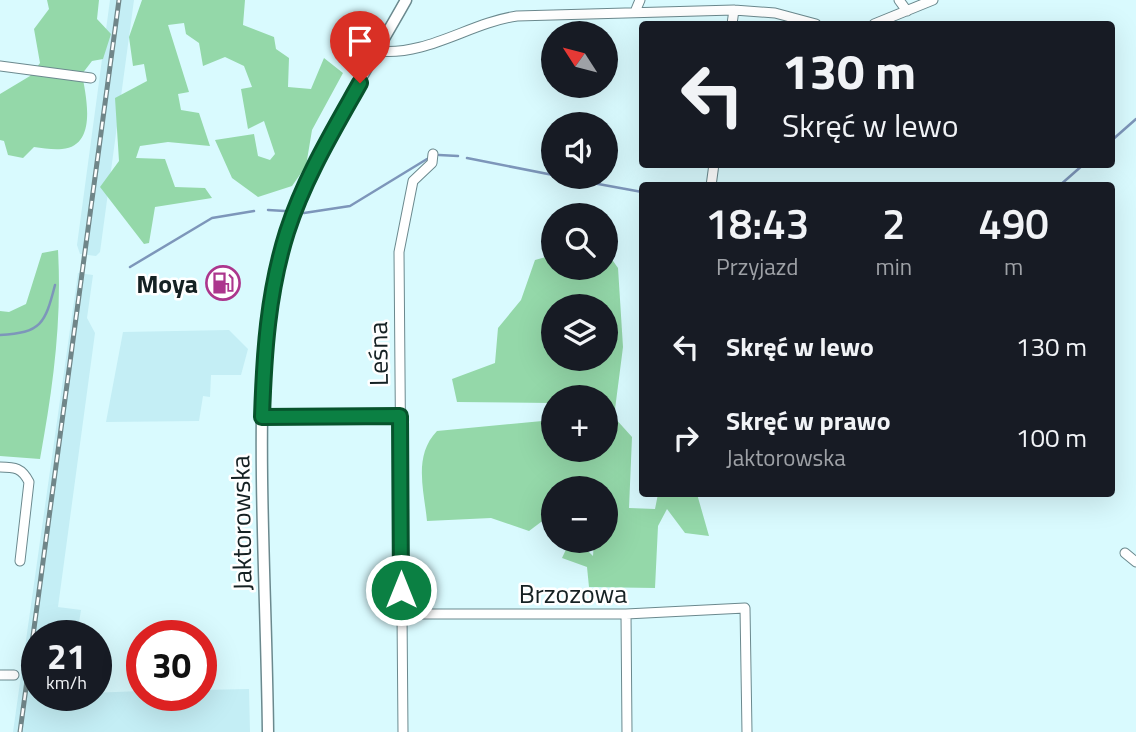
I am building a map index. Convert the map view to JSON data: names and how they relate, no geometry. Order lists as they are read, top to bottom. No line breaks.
{"streets":{"main road":["Jaktorowska"],"street":["Leśna","Brzozowa"]},"crossings":[["Leśna","Brzozowa"]],"places":{"fuel station":["Moya"]},"north":"top left","page":{"map_buttons":["+","−"],"turn":["130 m","Skręć w lewo"],"eta":["18:43","Przyjazd","2","min","490","m"],"list":[{"name":"Skręć w lewo","value":"130 m"},{"name":"Skręć w prawo","note":"Jaktorowska","value":"100 m"}],"speed":"21 km/h","limit":"30"}}
